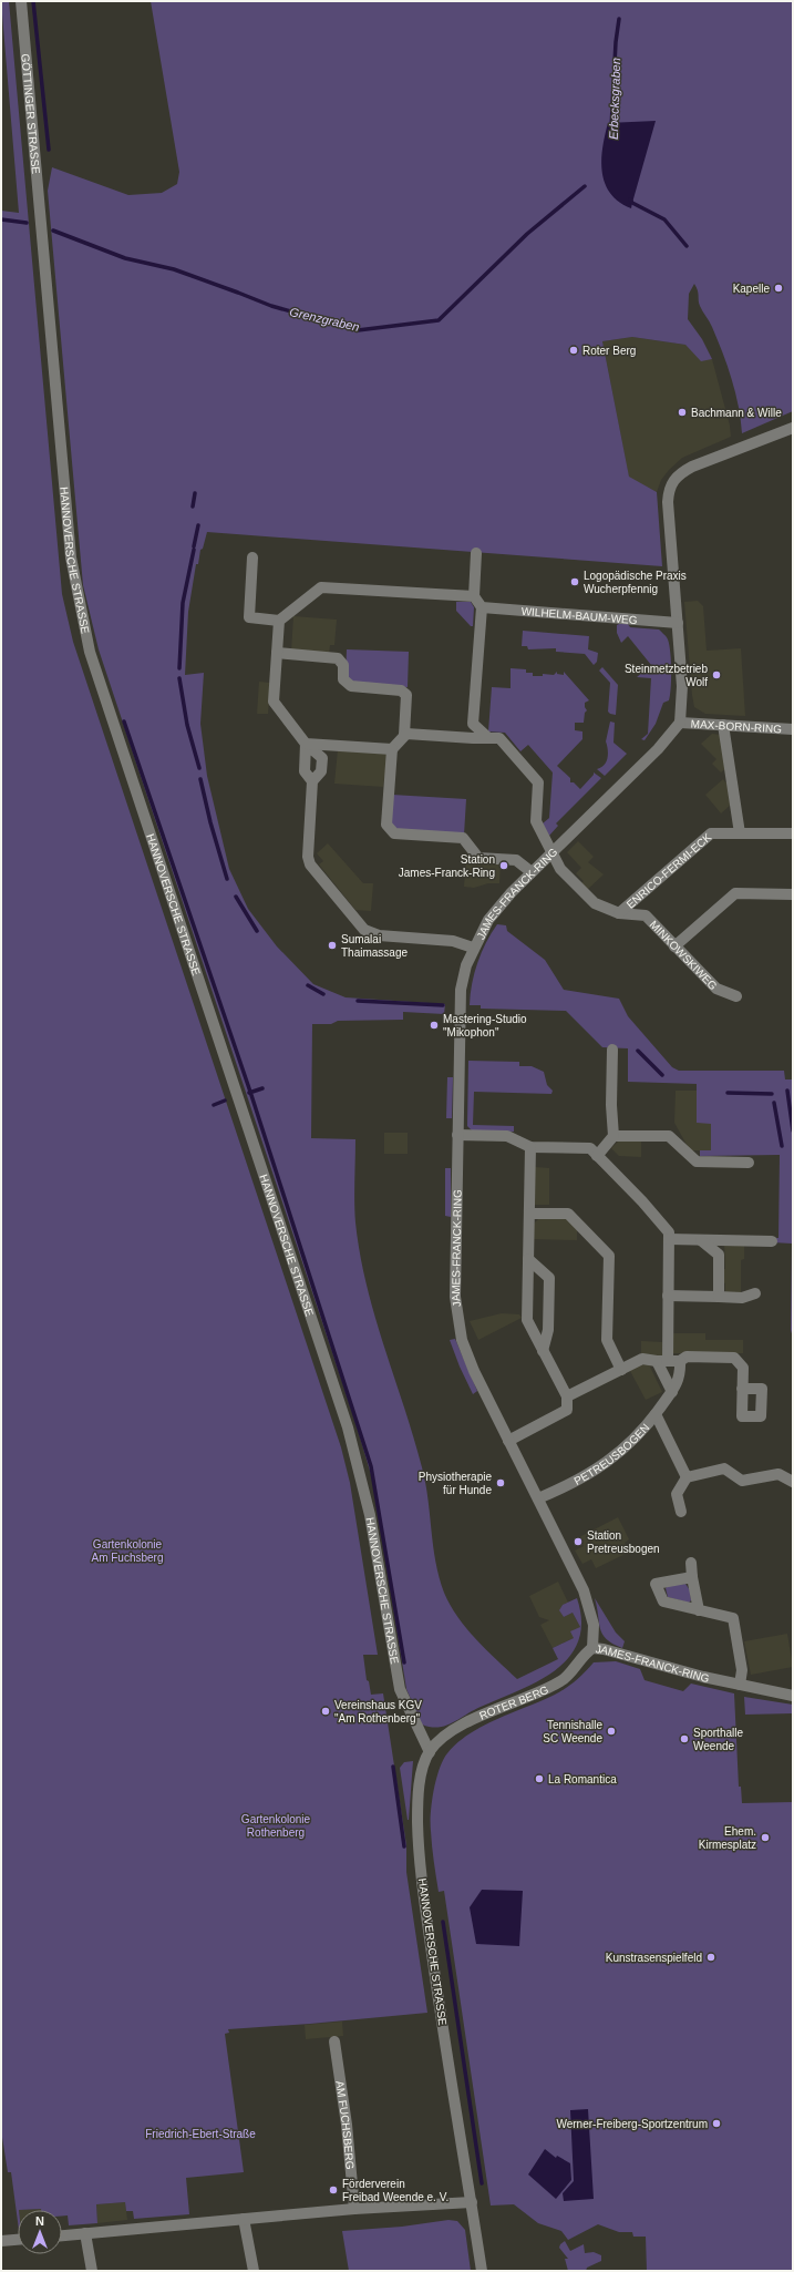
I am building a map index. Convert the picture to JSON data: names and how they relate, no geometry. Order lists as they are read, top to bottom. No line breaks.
{"streets":{"street":["GÖTTINGER STRASSE","HANNOVERSCHE STRASSE","WILHELM-BAUM-WEG","MAX-BORN-RING","ENRICO-FERMI-ECK","JAMES-FRANCK-RING","MINKOWSKIWEG","PETREUSBOGEN","ROTER BERG","AM FUCHSBERG"]},"crossings":[["GÖTTINGER STRASSE","HANNOVERSCHE STRASSE"],["HANNOVERSCHE STRASSE","ROTER BERG"],["MAX-BORN-RING","JAMES-FRANCK-RING"],["ENRICO-FERMI-ECK","MINKOWSKIWEG"],["JAMES-FRANCK-RING","MINKOWSKIWEG"],["JAMES-FRANCK-RING","PETREUSBOGEN"],["JAMES-FRANCK-RING","ROTER BERG"]],"water":["Erbecksgraben","Grenzgraben"],"parks":["Gartenkolonie Am Fuchsberg","Gartenkolonie Rothenberg","Friedrich-Ebert-Straße"],"places":["Kapelle","Roter Berg","Bachmann & Wille","Logopädische Praxis Wucherpfennig","Steinmetzbetrieb Wolf","Station James-Franck-Ring","Sumalai Thaimassage","Mastering-Studio \"Mikophon\"","Physiotherapie für Hunde","Station Pretreusbogen","Vereinshaus KGV \"Am Rothenberg\"","Tennishalle SC Weende","Sporthalle Weende","La Romantica","Ehem. Kirmesplatz","Kunstrasenspielfeld","Werner-Freiberg-Sportzentrum","Förderverein Freibad Weende e. V."],"north":"top"}
